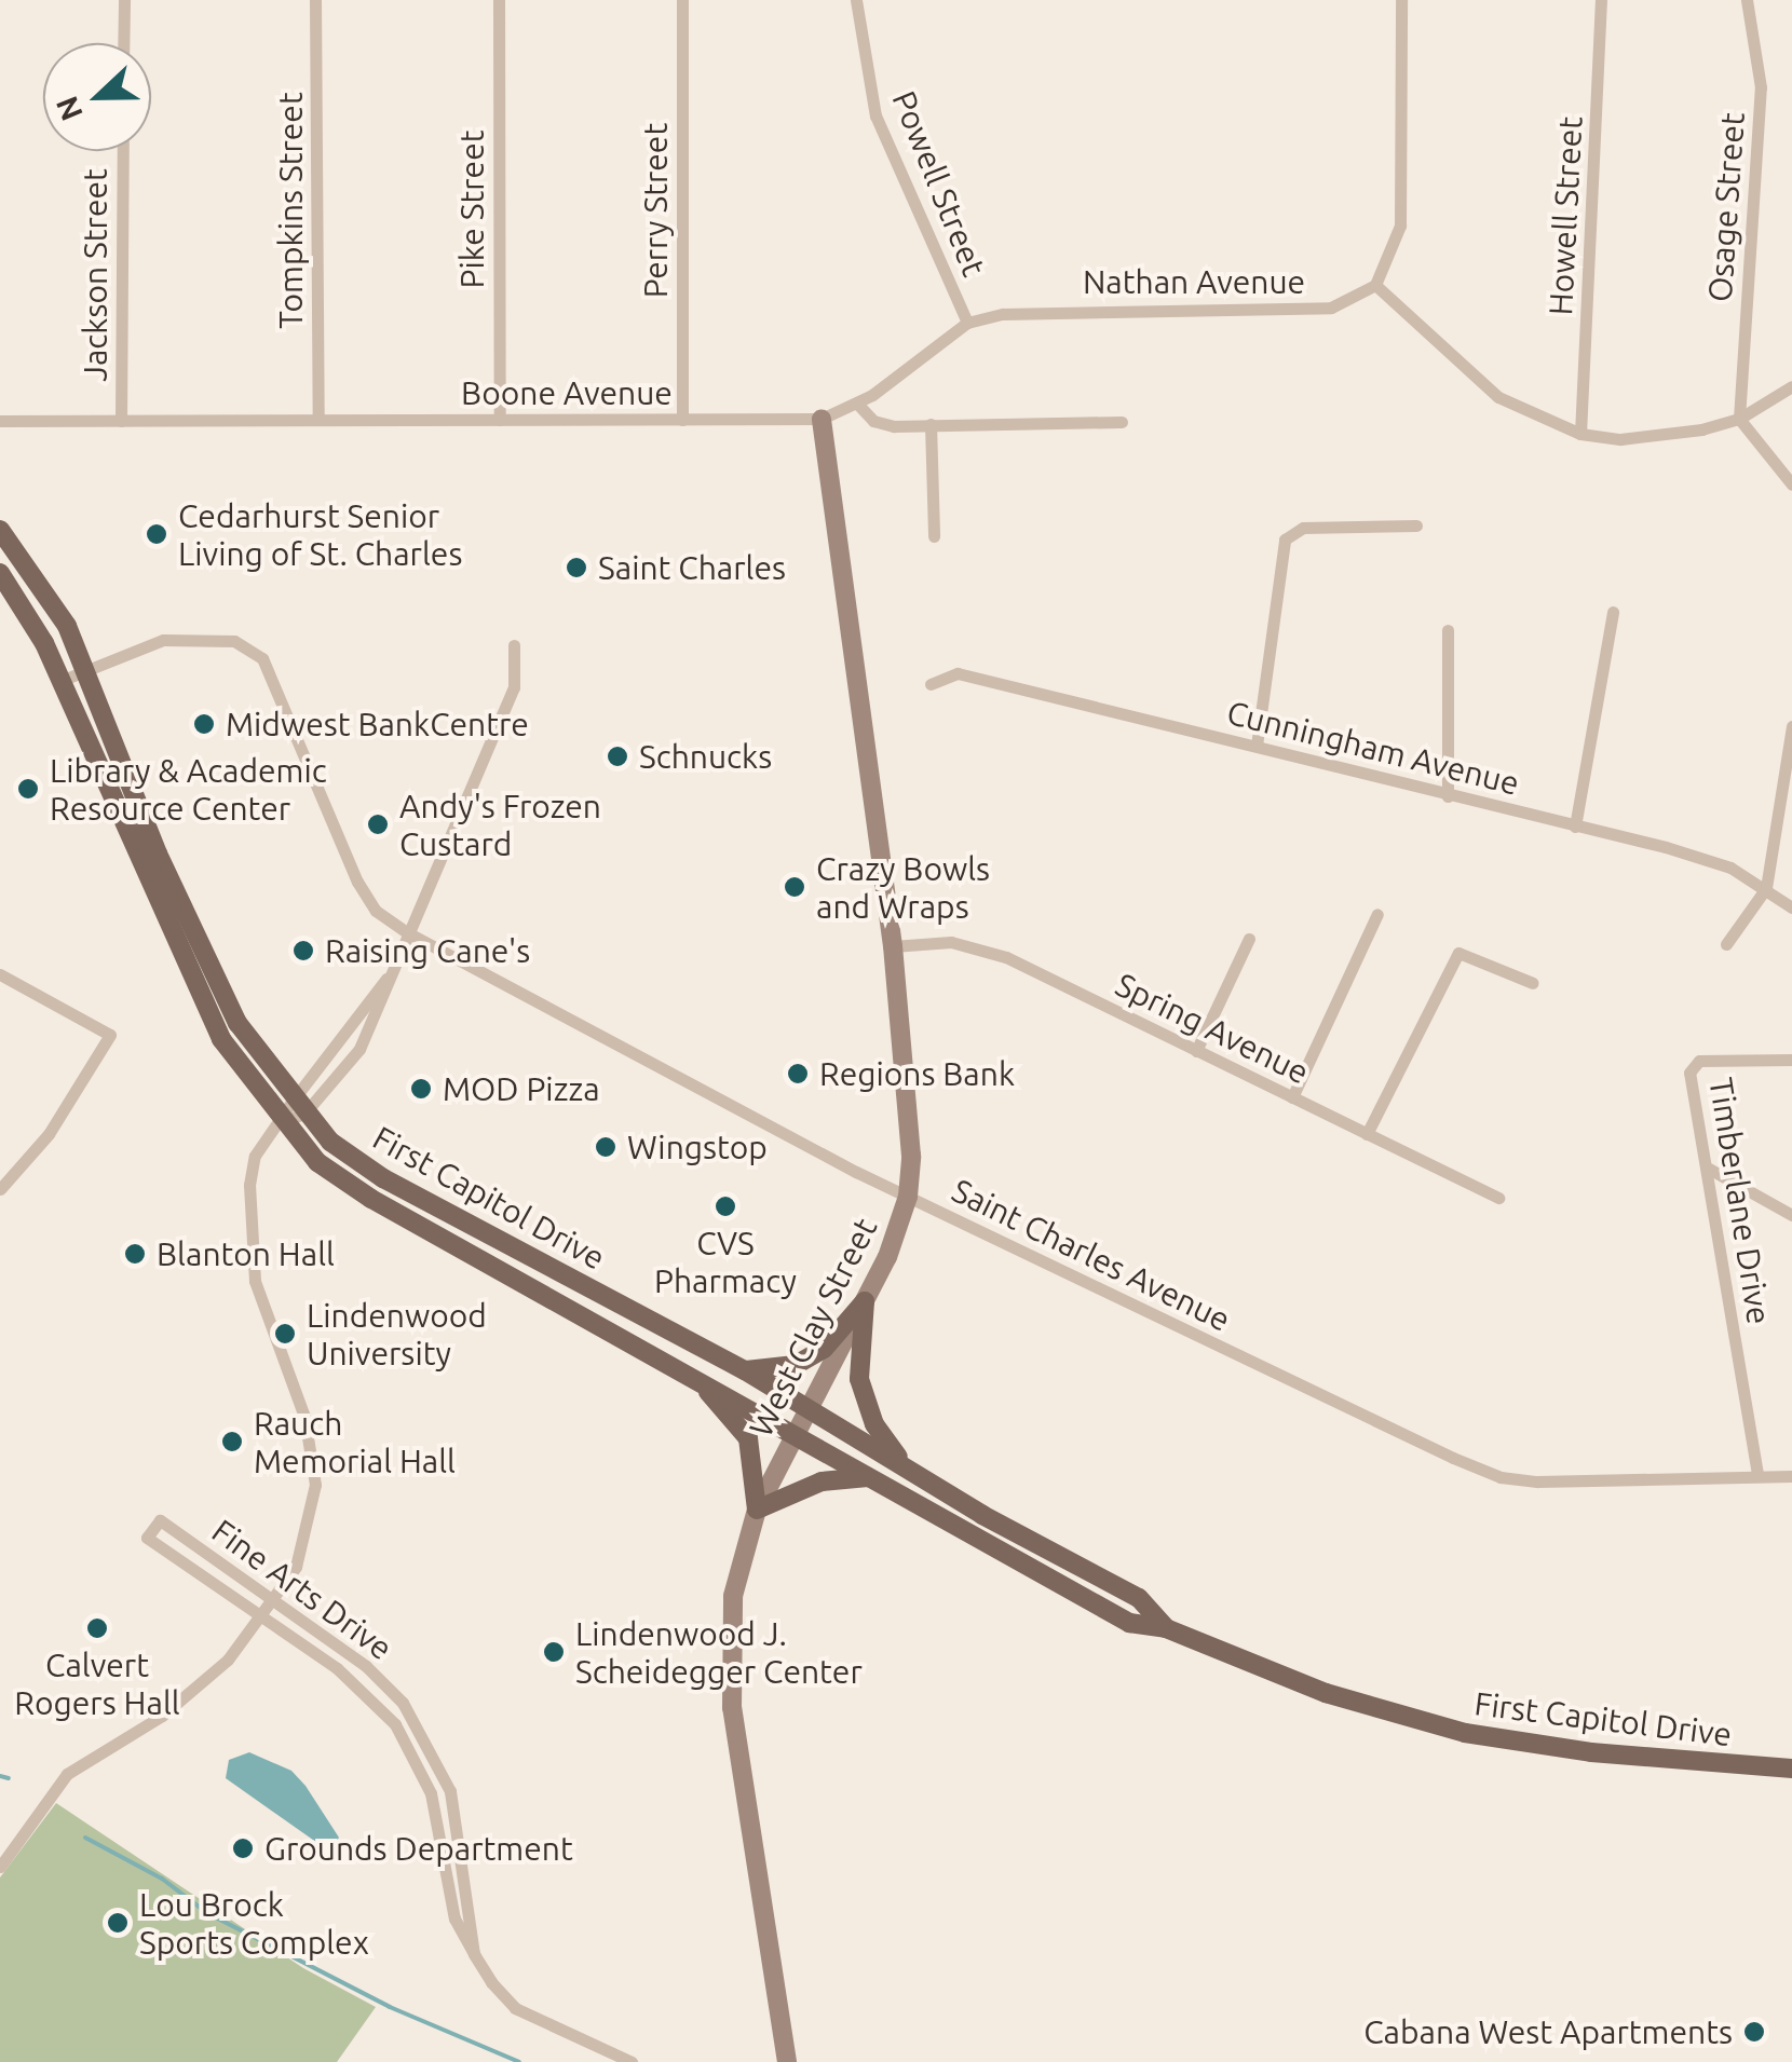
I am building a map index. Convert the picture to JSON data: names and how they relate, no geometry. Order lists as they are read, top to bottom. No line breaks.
{"streets":{"main road":["First Capitol Drive"],"street":["Powell Street","Osage Street","Pike Street","Tompkins Street","Perry Street","Howell Street","Jackson Street","Nathan Avenue","Boone Avenue","Cunningham Avenue","Spring Avenue","Timberlane Drive","Saint Charles Avenue","West Clay Street","Fine Arts Drive"]},"crossings":[["Powell Street","Nathan Avenue"],["Pike Street","Boone Avenue"],["Tompkins Street","Boone Avenue"],["Perry Street","Boone Avenue"],["Jackson Street","Boone Avenue"],["Nathan Avenue","Boone Avenue"],["Boone Avenue","West Clay Street"],["Spring Avenue","West Clay Street"],["First Capitol Drive","West Clay Street"],["Timberlane Drive","Saint Charles Avenue"],["Saint Charles Avenue","West Clay Street"]],"places":["Cedarhurst Senior Living of St. Charles","Saint Charles","Midwest BankCentre","Schnucks","Library & Academic Resource Center","Andy's Frozen Custard","Crazy Bowls and Wraps","Raising Cane's","Regions Bank","MOD Pizza","Wingstop","CVS Pharmacy","Blanton Hall","Lindenwood University","Rauch Memorial Hall","Calvert Rogers Hall","Lindenwood J. Scheidegger Center","Grounds Department","Lou Brock Sports Complex","Cabana West Apartments"],"north":"left"}
